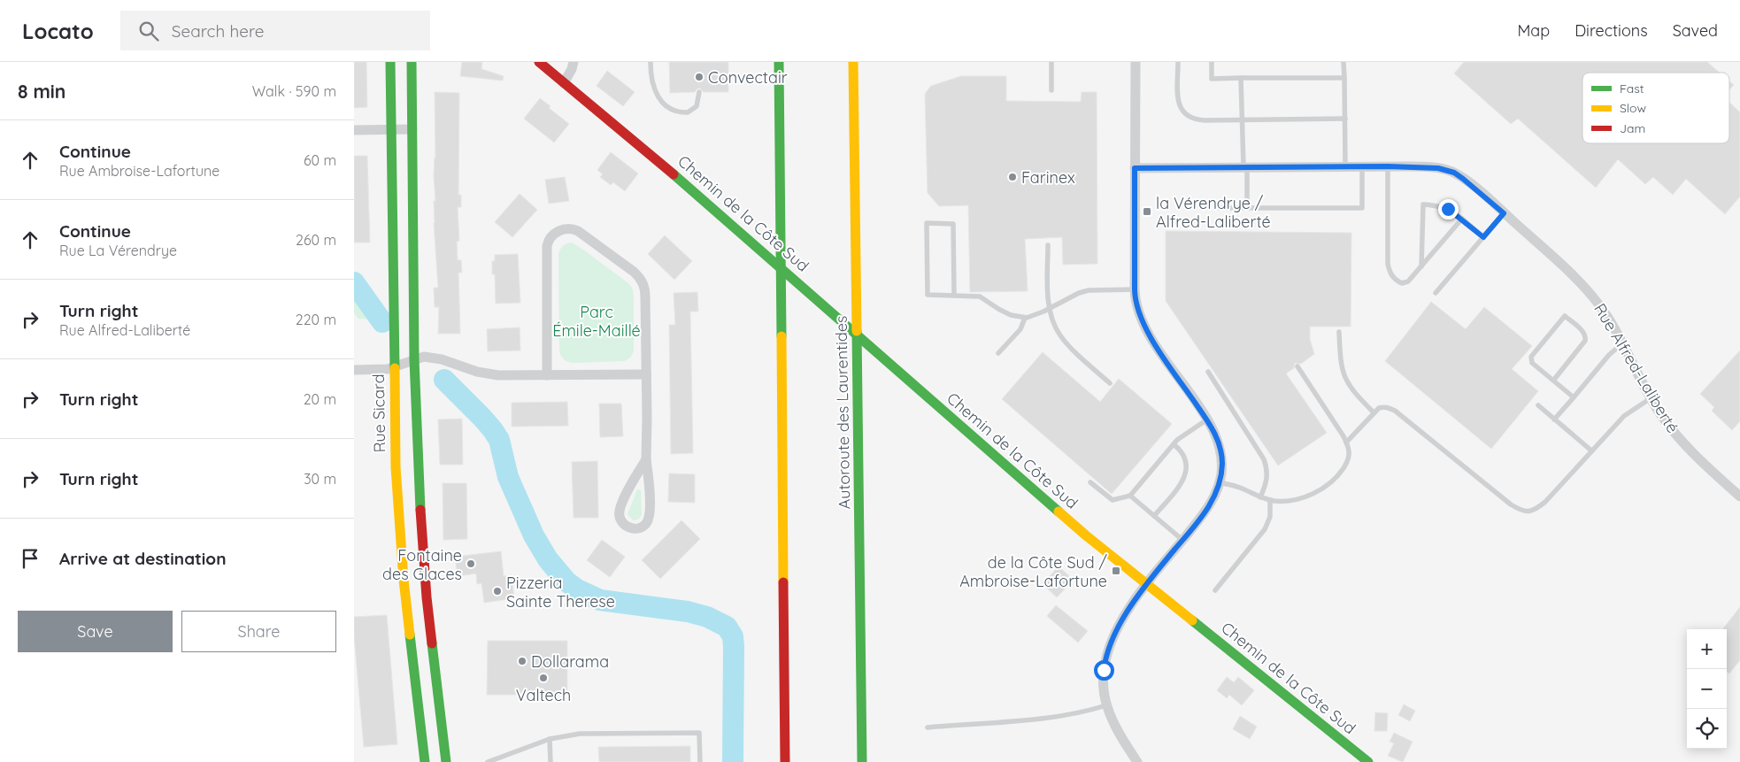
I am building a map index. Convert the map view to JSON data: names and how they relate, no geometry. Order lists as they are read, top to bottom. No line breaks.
{"streets":{"main road":["Chemin de la Côte Sud","Autoroute des Laurentides","Rue Sicard"],"street":["Rue Alfred-Laliberté"]},"parks":["Parc Émile-Maillé"],"places":{"other":["Convectair","Farinex","Fontaine des Glaces","Pizzeria Sainte Therese","Dollarama","Valtech"],"transit":["la Vérendrye / Alfred-Laliberté","de la Côte Sud / Ambroise-Lafortune"]},"legend":["Fast","Slow","Jam"],"page":{"header":"Locato","search":"Search here","nav":["Map","Directions","Saved"],"heading":["8 min","Walk · 590 m"],"list":[["Continue","Rue Ambroise-Lafortune","60 m"],["Continue","Rue La Vérendrye","260 m"],["Turn right","Rue Alfred-Laliberté","220 m"],["Turn right","20 m"],["Turn right","30 m"],"Arrive at destination"],"buttons":["Save","Share"],"map_buttons":["+","−"]}}
